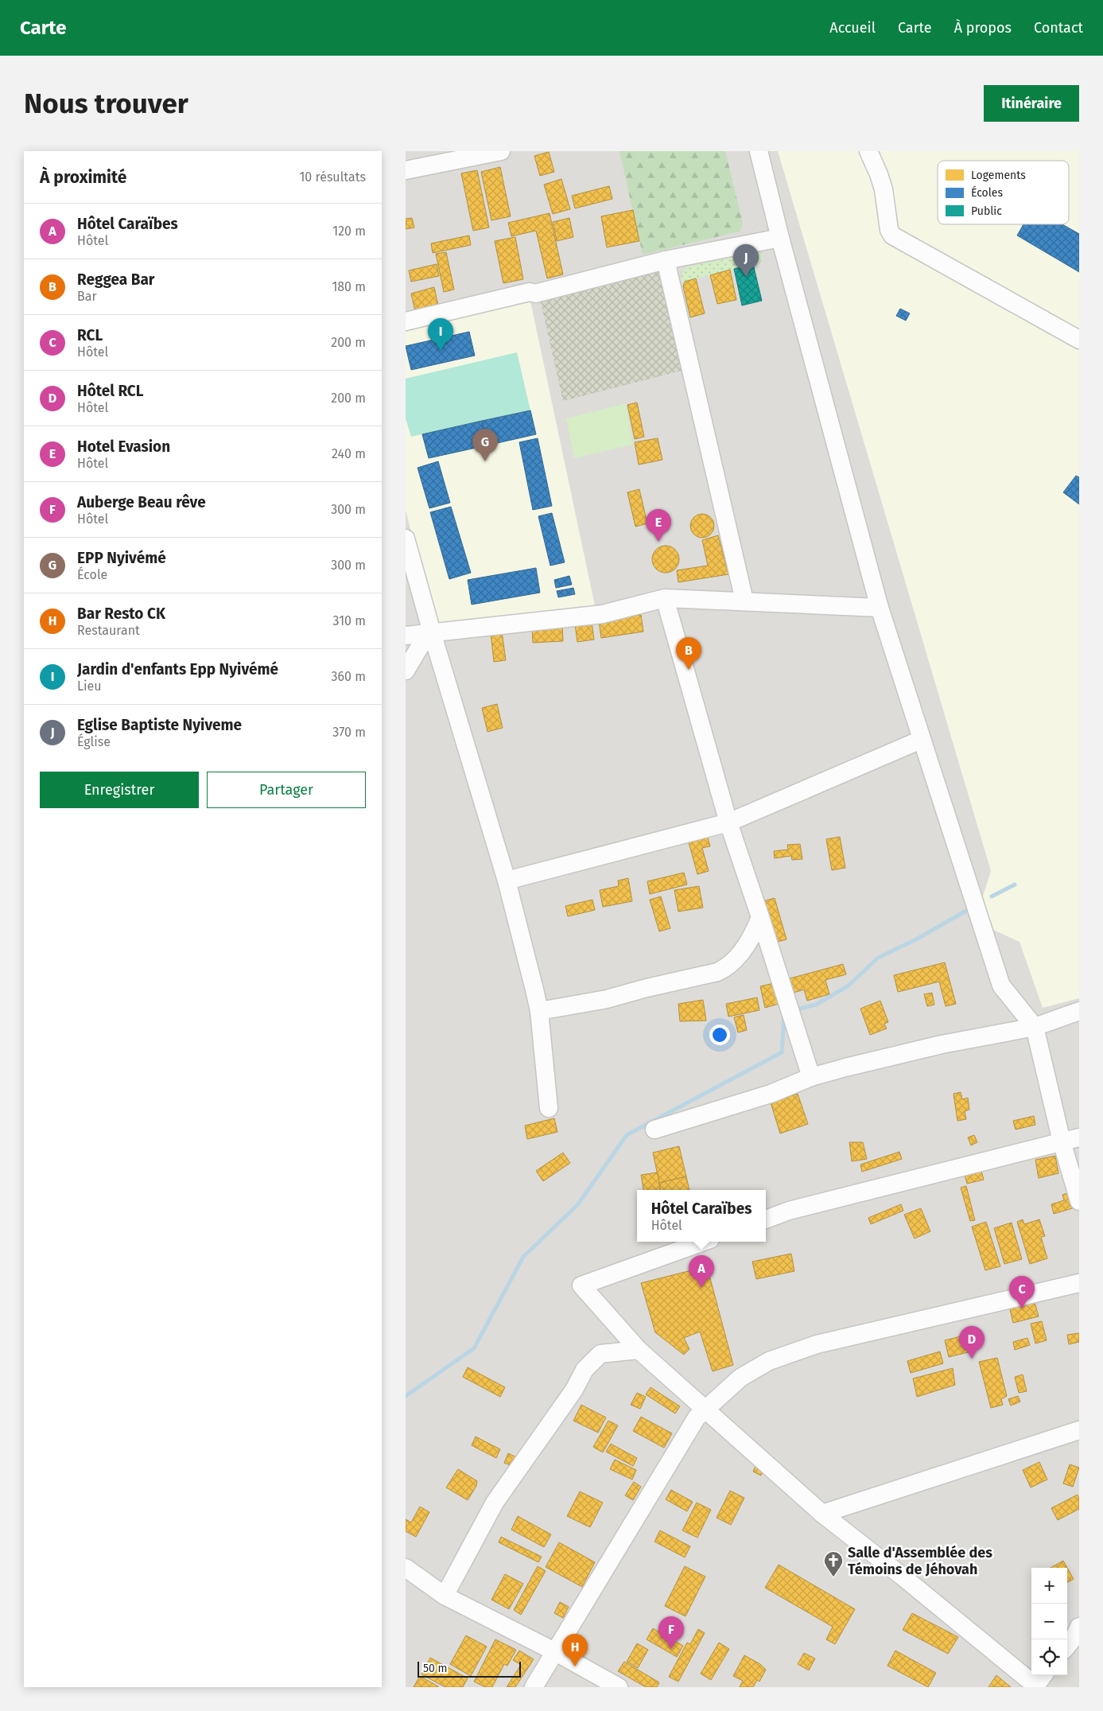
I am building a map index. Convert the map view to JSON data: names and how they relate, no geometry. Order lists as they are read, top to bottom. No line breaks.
{"places":{"church":["Salle d'Assemblée des Témoins de Jéhovah"]},"legend":["Logements","Écoles","Public"],"scale_bar":"50 m","page":{"header":"Carte","nav":["Accueil","Carte","À propos","Contact"],"buttons":["Itinéraire",["Enregistrer","Partager"]],"title":"Nous trouver","heading":["À proximité","10 résultats"],"list":[{"mark":"A","name":"Hôtel Caraïbes","note":"Hôtel","value":"120 m"},{"mark":"B","name":"Reggea Bar","note":"Bar","value":"180 m"},{"mark":"C","name":"RCL","note":"Hôtel","value":"200 m"},{"mark":"D","name":"Hôtel RCL","note":"Hôtel","value":"200 m"},{"mark":"E","name":"Hotel Evasion","note":"Hôtel","value":"240 m"},{"mark":"F","name":"Auberge Beau rêve","note":"Hôtel","value":"300 m"},{"mark":"G","name":"EPP Nyivémé","note":"École","value":"300 m"},{"mark":"H","name":"Bar Resto CK","note":"Restaurant","value":"310 m"},{"mark":"I","name":"Jardin d'enfants Epp Nyivémé","note":"Lieu","value":"360 m"},{"mark":"J","name":"Eglise Baptiste Nyiveme","note":"Église","value":"370 m"}],"pins":["J","I","G","E","B","A","C","D","F","H"],"popup":["Hôtel Caraïbes","Hôtel"],"map_buttons":["+","−"],"scale":"50 m"}}
